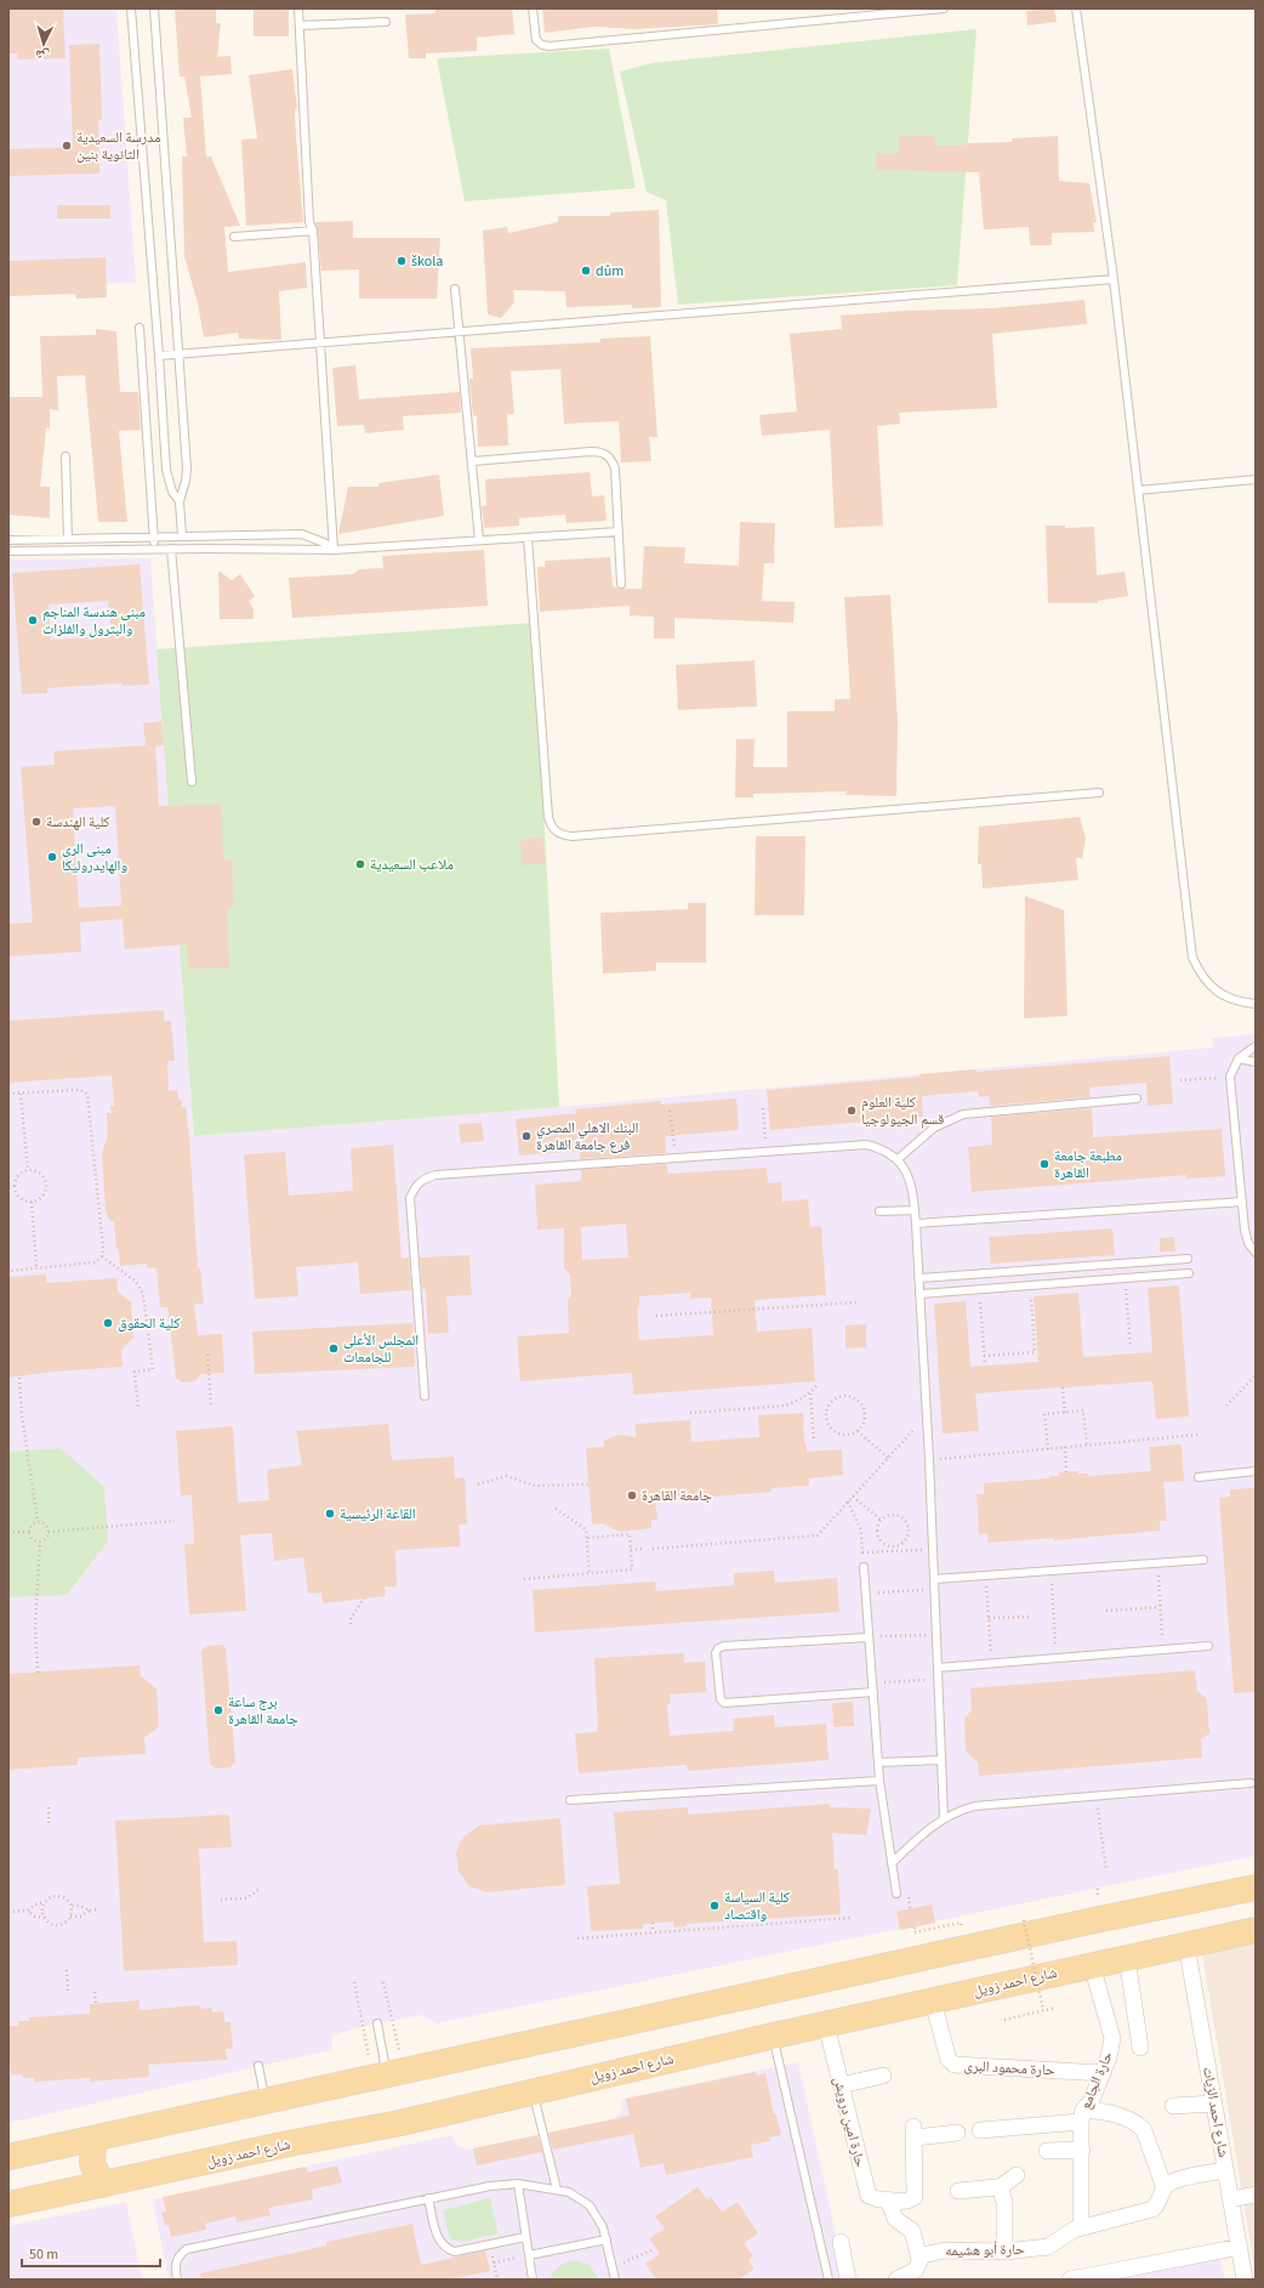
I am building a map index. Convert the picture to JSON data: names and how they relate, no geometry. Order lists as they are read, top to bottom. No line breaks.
{"streets":{"main road":["شارع احمد زويل"],"street":["حارة محمود البرى","حارة الجامع","شارع احمد الزيات","حارة امين درويش","حارة أبو هشيمه"]},"crossings":[["شارع احمد زويل","حارة محمود البرى"],["شارع احمد زويل","حارة الجامع"],["شارع احمد زويل","شارع احمد الزيات"],["شارع احمد زويل","حارة امين درويش"],["حارة محمود البرى","حارة الجامع"],["حارة الجامع","حارة أبو هشيمه"]],"places":["مدرسة السعيدية الثانوية بنين","škola","dům","مبنى هندسة المناجم والبترول والفلزات","كلية الهندسة","مبنى الرى والهايدروليكا","ملاعب السعيدية","كلية العلوم قسم الجيولوجيا","البنك الاهلي المصري فرع جامعة القاهرة","مطبعة جامعة القاهرة","كلية الحقوق","المجلس الأعلى للجامعات","جامعة القاهرة","القاعة الرئيسية","برج ساعة جامعة القاهرة","كلية السياسة واقتصاد"],"scale_bar":"50 m","north":"bottom"}
